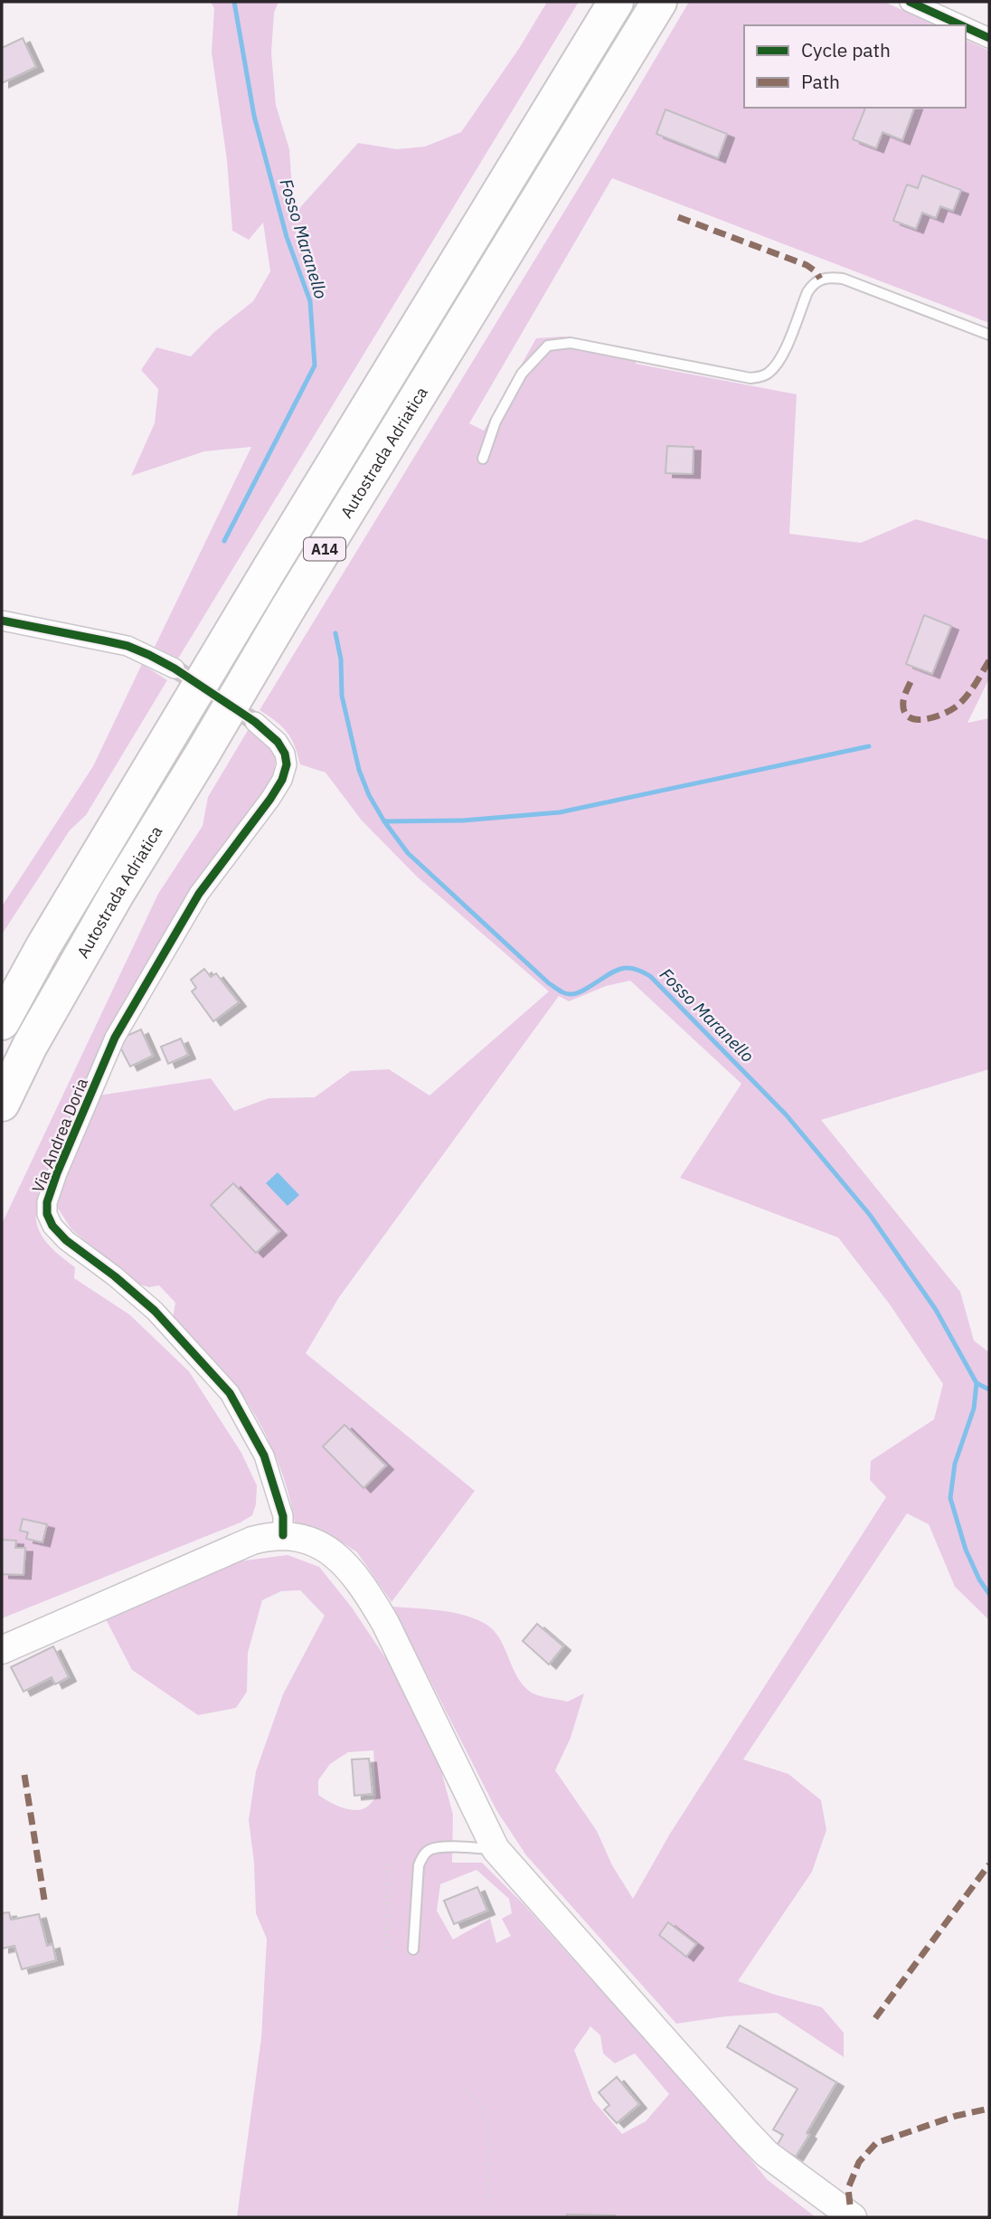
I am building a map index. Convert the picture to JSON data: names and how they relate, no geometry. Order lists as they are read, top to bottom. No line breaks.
{"streets":{"highway":["Autostrada Adriatica","A14"],"street":["Via Andrea Doria"]},"water":["Fosso Maranello"],"legend":["Cycle path","Path"]}
